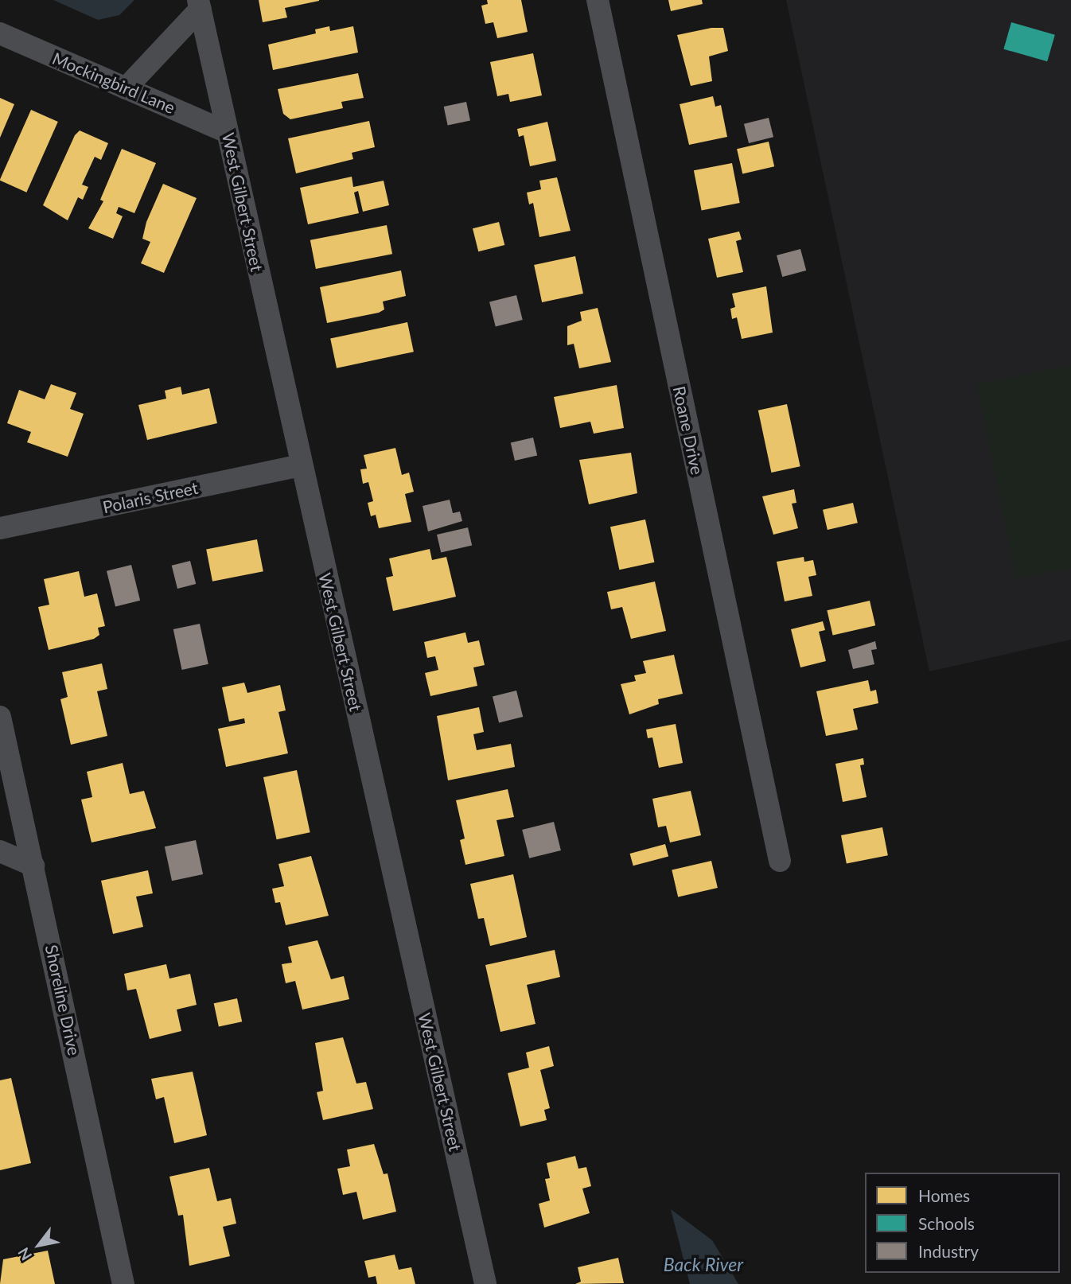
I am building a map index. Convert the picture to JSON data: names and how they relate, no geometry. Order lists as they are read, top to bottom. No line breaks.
{"streets":{"street":["Mockingbird Lane","West Gilbert Street","Roane Drive","Polaris Street","Shoreline Drive"]},"crossings":[["Mockingbird Lane","West Gilbert Street"],["West Gilbert Street","Polaris Street"]],"water":["Back River"],"legend":["Homes","Schools","Industry"],"north":"bottom left"}
